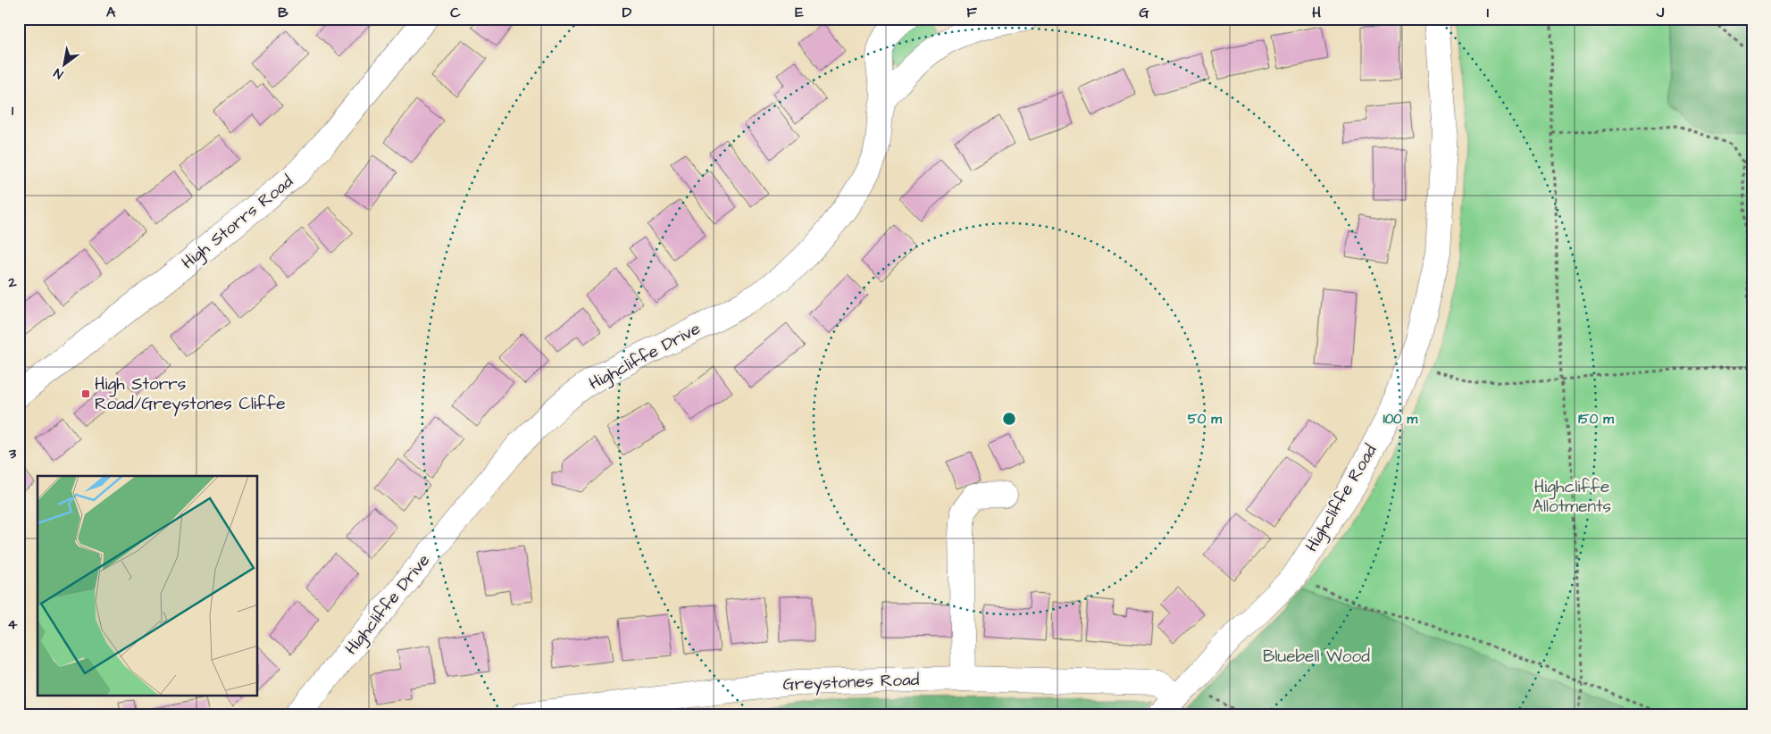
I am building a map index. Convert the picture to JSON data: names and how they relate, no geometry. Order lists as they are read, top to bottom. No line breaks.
{"streets":{"street":["High Storrs Road","Highcliffe Drive","Highcliffe Road","Greystones Road"]},"crossings":[["Highcliffe Road","Greystones Road"]],"parks":["Highcliffe Allotments","Bluebell Wood"],"places":{"transit":["High Storrs Road/Greystones Cliffe"]},"north":"bottom left","grid":{"columns":["A","B","C","D","E","F","G","H","I","J"],"rows":["1","2","3","4"]},"rings":["50 m","100 m","150 m"]}
